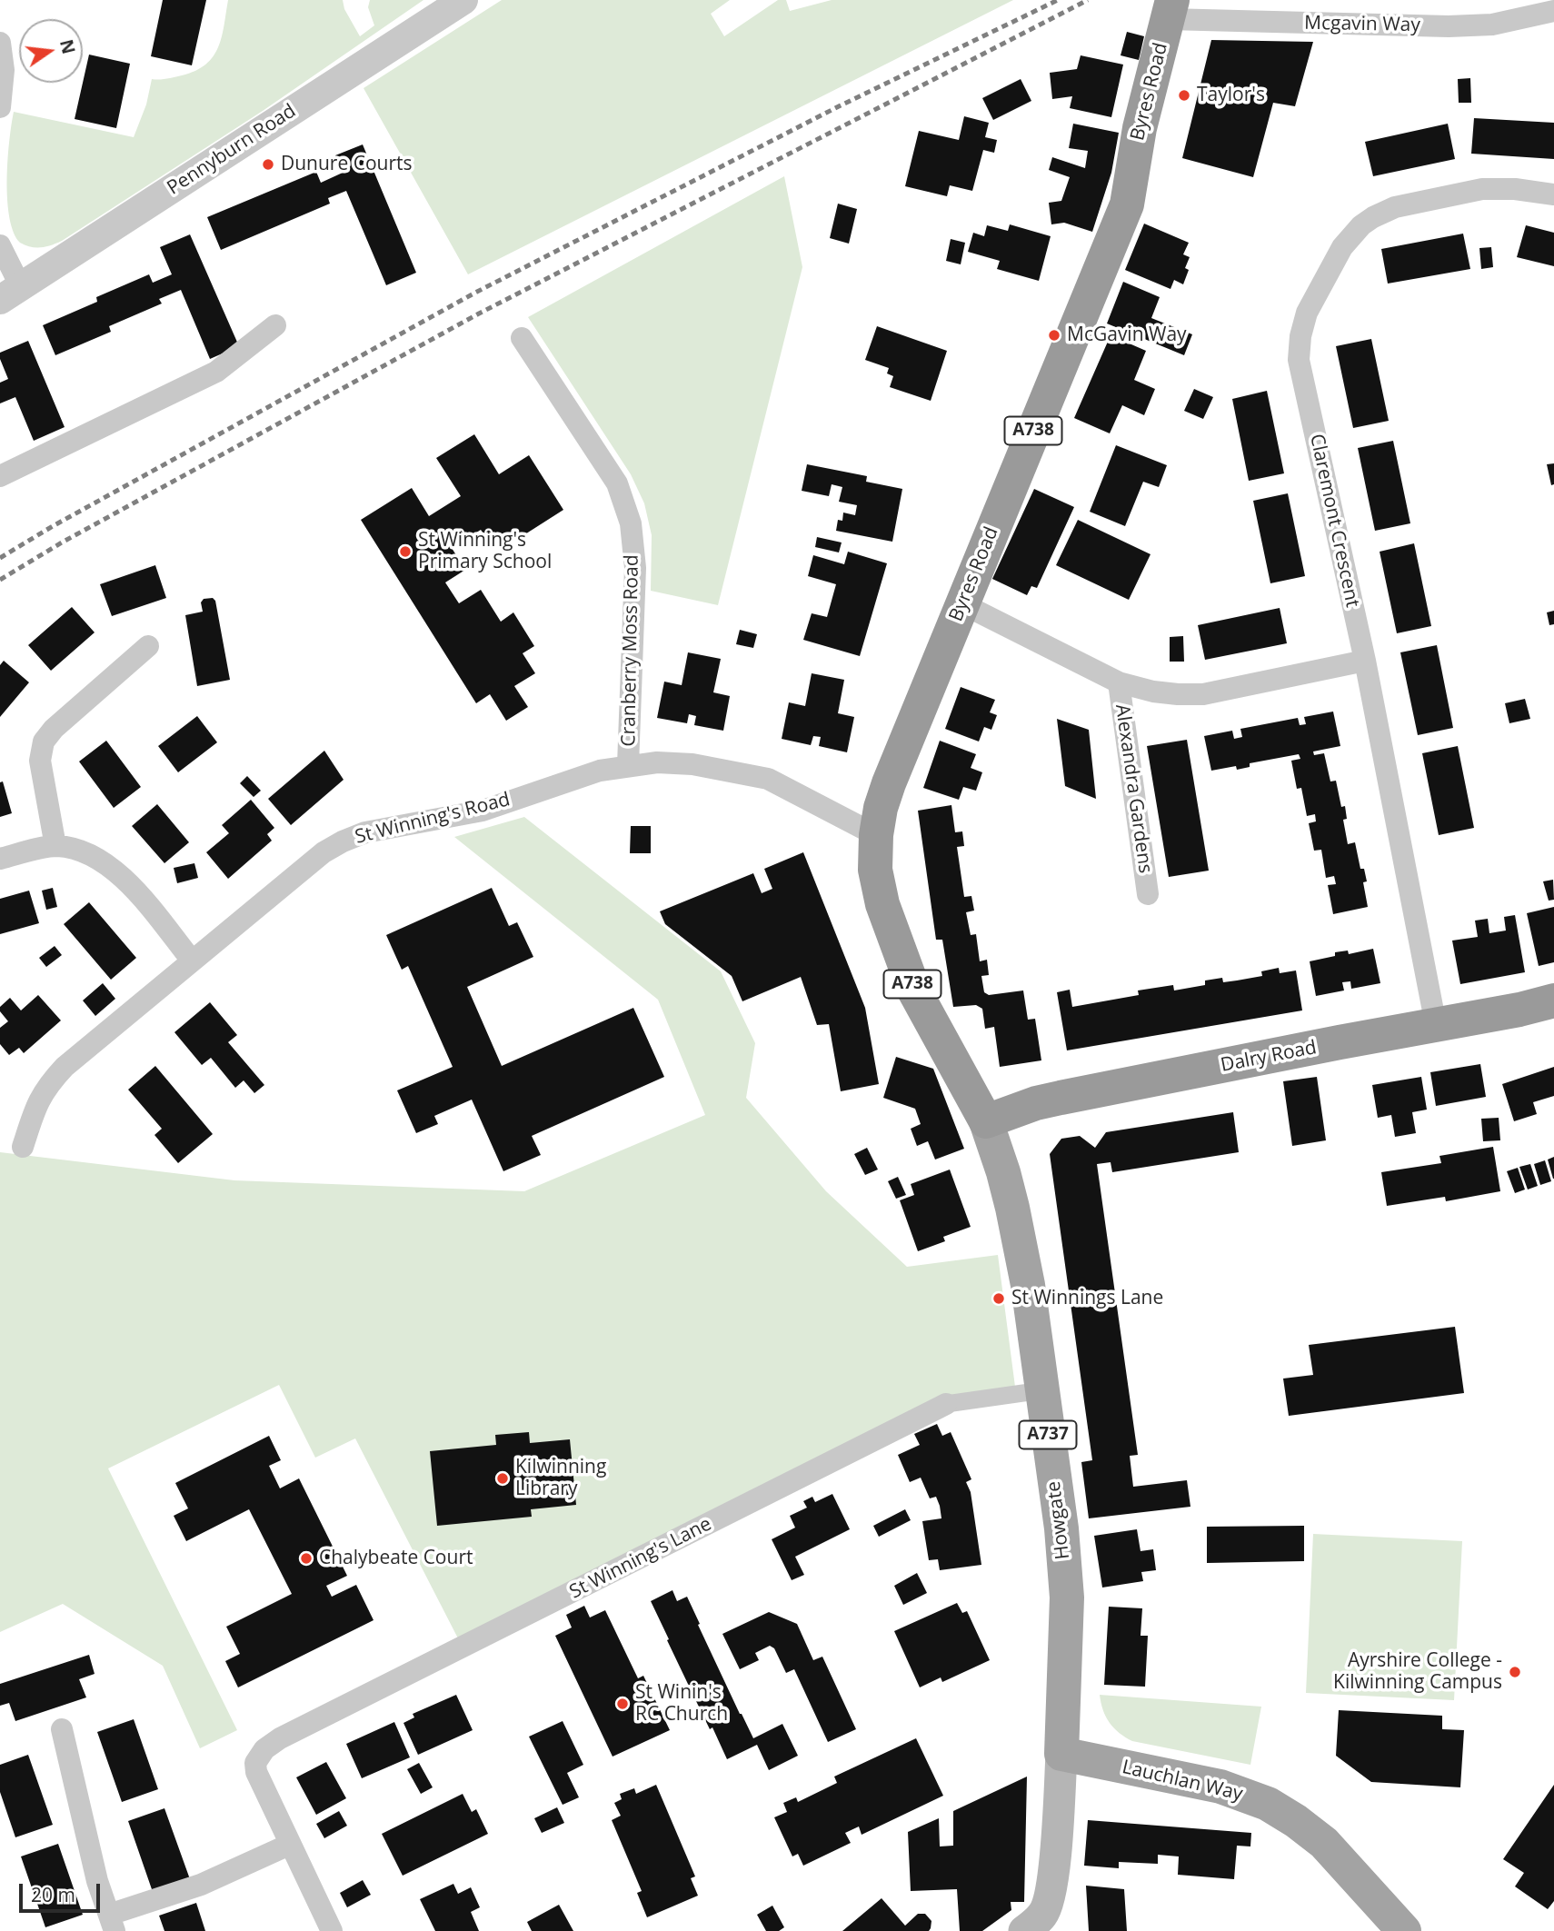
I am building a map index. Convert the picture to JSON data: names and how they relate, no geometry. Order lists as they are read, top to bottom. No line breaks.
{"streets":{"highway":["Byres Road","A738","Dalry Road"],"main road":["A737","Howgate","Lauchlan Way"],"street":["Mcgavin Way","Pennyburn Road","Claremont Crescent","Cranberry Moss Road","Alexandra Gardens","St Winning's Road","St Winning's Lane"]},"crossings":[["Mcgavin Way","Byres Road"],["Byres Road","St Winning's Road"],["Byres Road","Dalry Road"],["Byres Road","Howgate"],["Claremont Crescent","Dalry Road"],["Cranberry Moss Road","St Winning's Road"],["Dalry Road","Howgate"],["Howgate","St Winning's Lane"],["Howgate","Lauchlan Way"]],"places":["Taylor's","Dunure Courts","McGavin Way","St Winning's Primary School","St Winnings Lane","Kilwinning Library","Chalybeate Court","Ayrshire College - Kilwinning Campus","St Winin's RC Church"],"scale_bar":"20 m","north":"right"}
